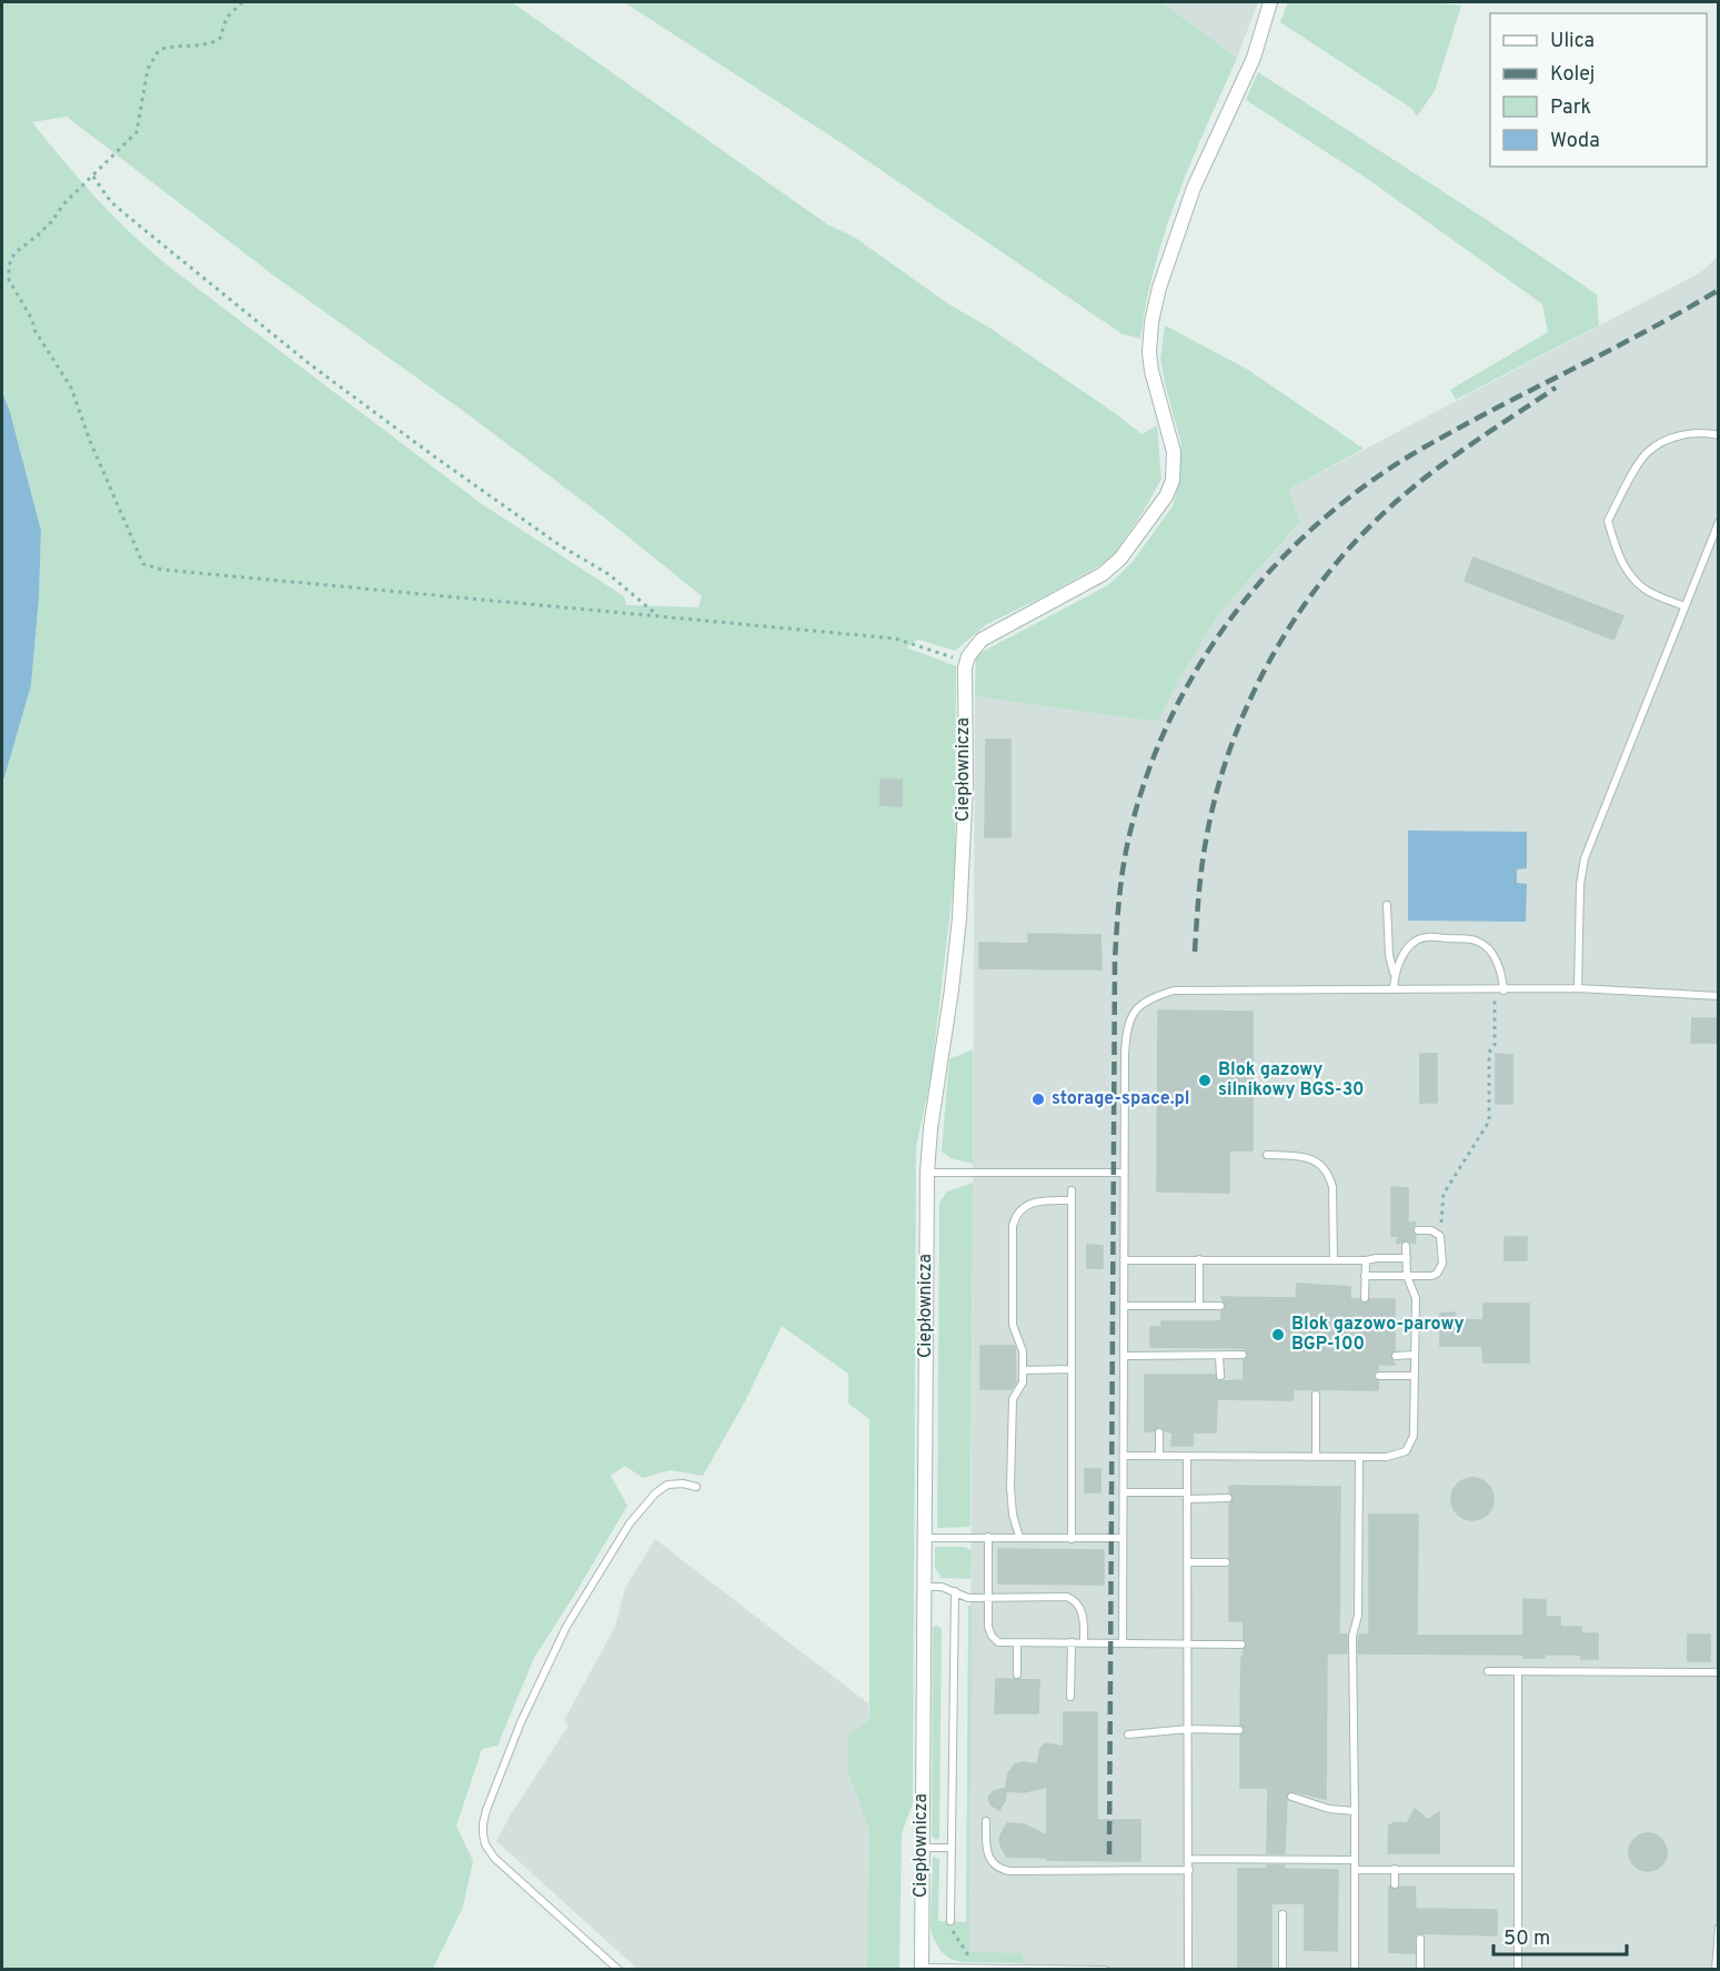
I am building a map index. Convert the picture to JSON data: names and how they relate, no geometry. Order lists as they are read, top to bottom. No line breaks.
{"streets":{"street":["Ciepłownicza"]},"places":["Blok gazowy silnikowy BGS-30","storage-space.pl","Blok gazowo-parowy BGP-100"],"legend":["Ulica","Kolej","Park","Woda"],"scale_bar":"50 m"}
